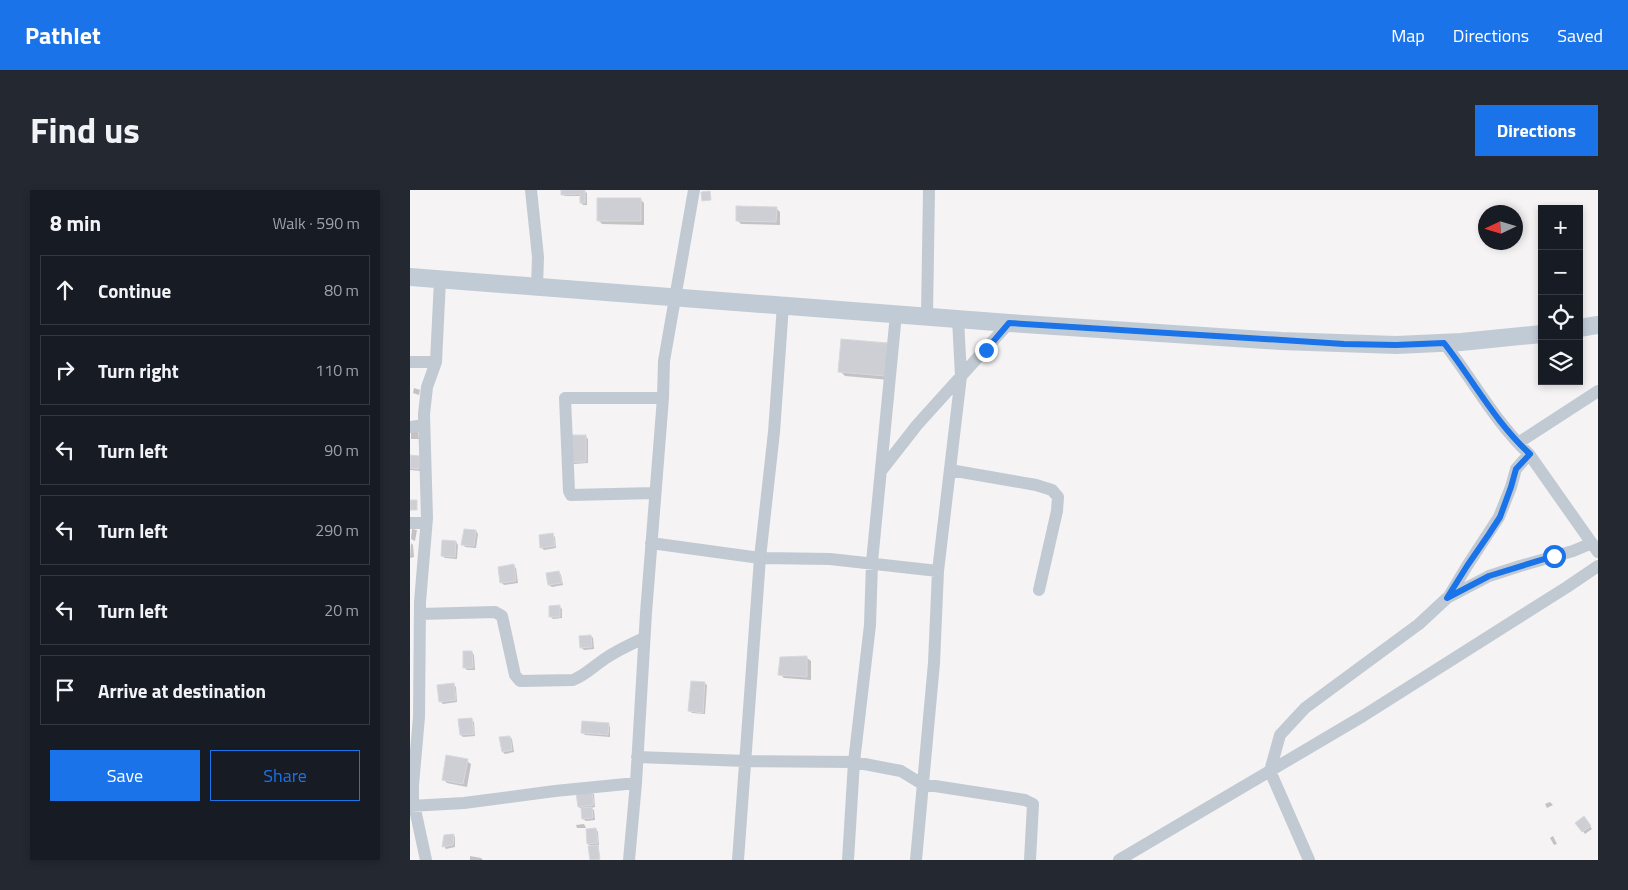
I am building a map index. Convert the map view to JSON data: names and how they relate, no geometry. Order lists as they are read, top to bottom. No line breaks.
{"north":"left","page":{"header":"Pathlet","nav":["Map","Directions","Saved"],"title":"Find us","buttons":["Directions",["Save","Share"]],"heading":["8 min","Walk · 590 m"],"map_buttons":["+","−"],"list":[["Continue","80 m"],["Turn right","110 m"],["Turn left","90 m"],["Turn left","290 m"],["Turn left","20 m"],"Arrive at destination"]}}
